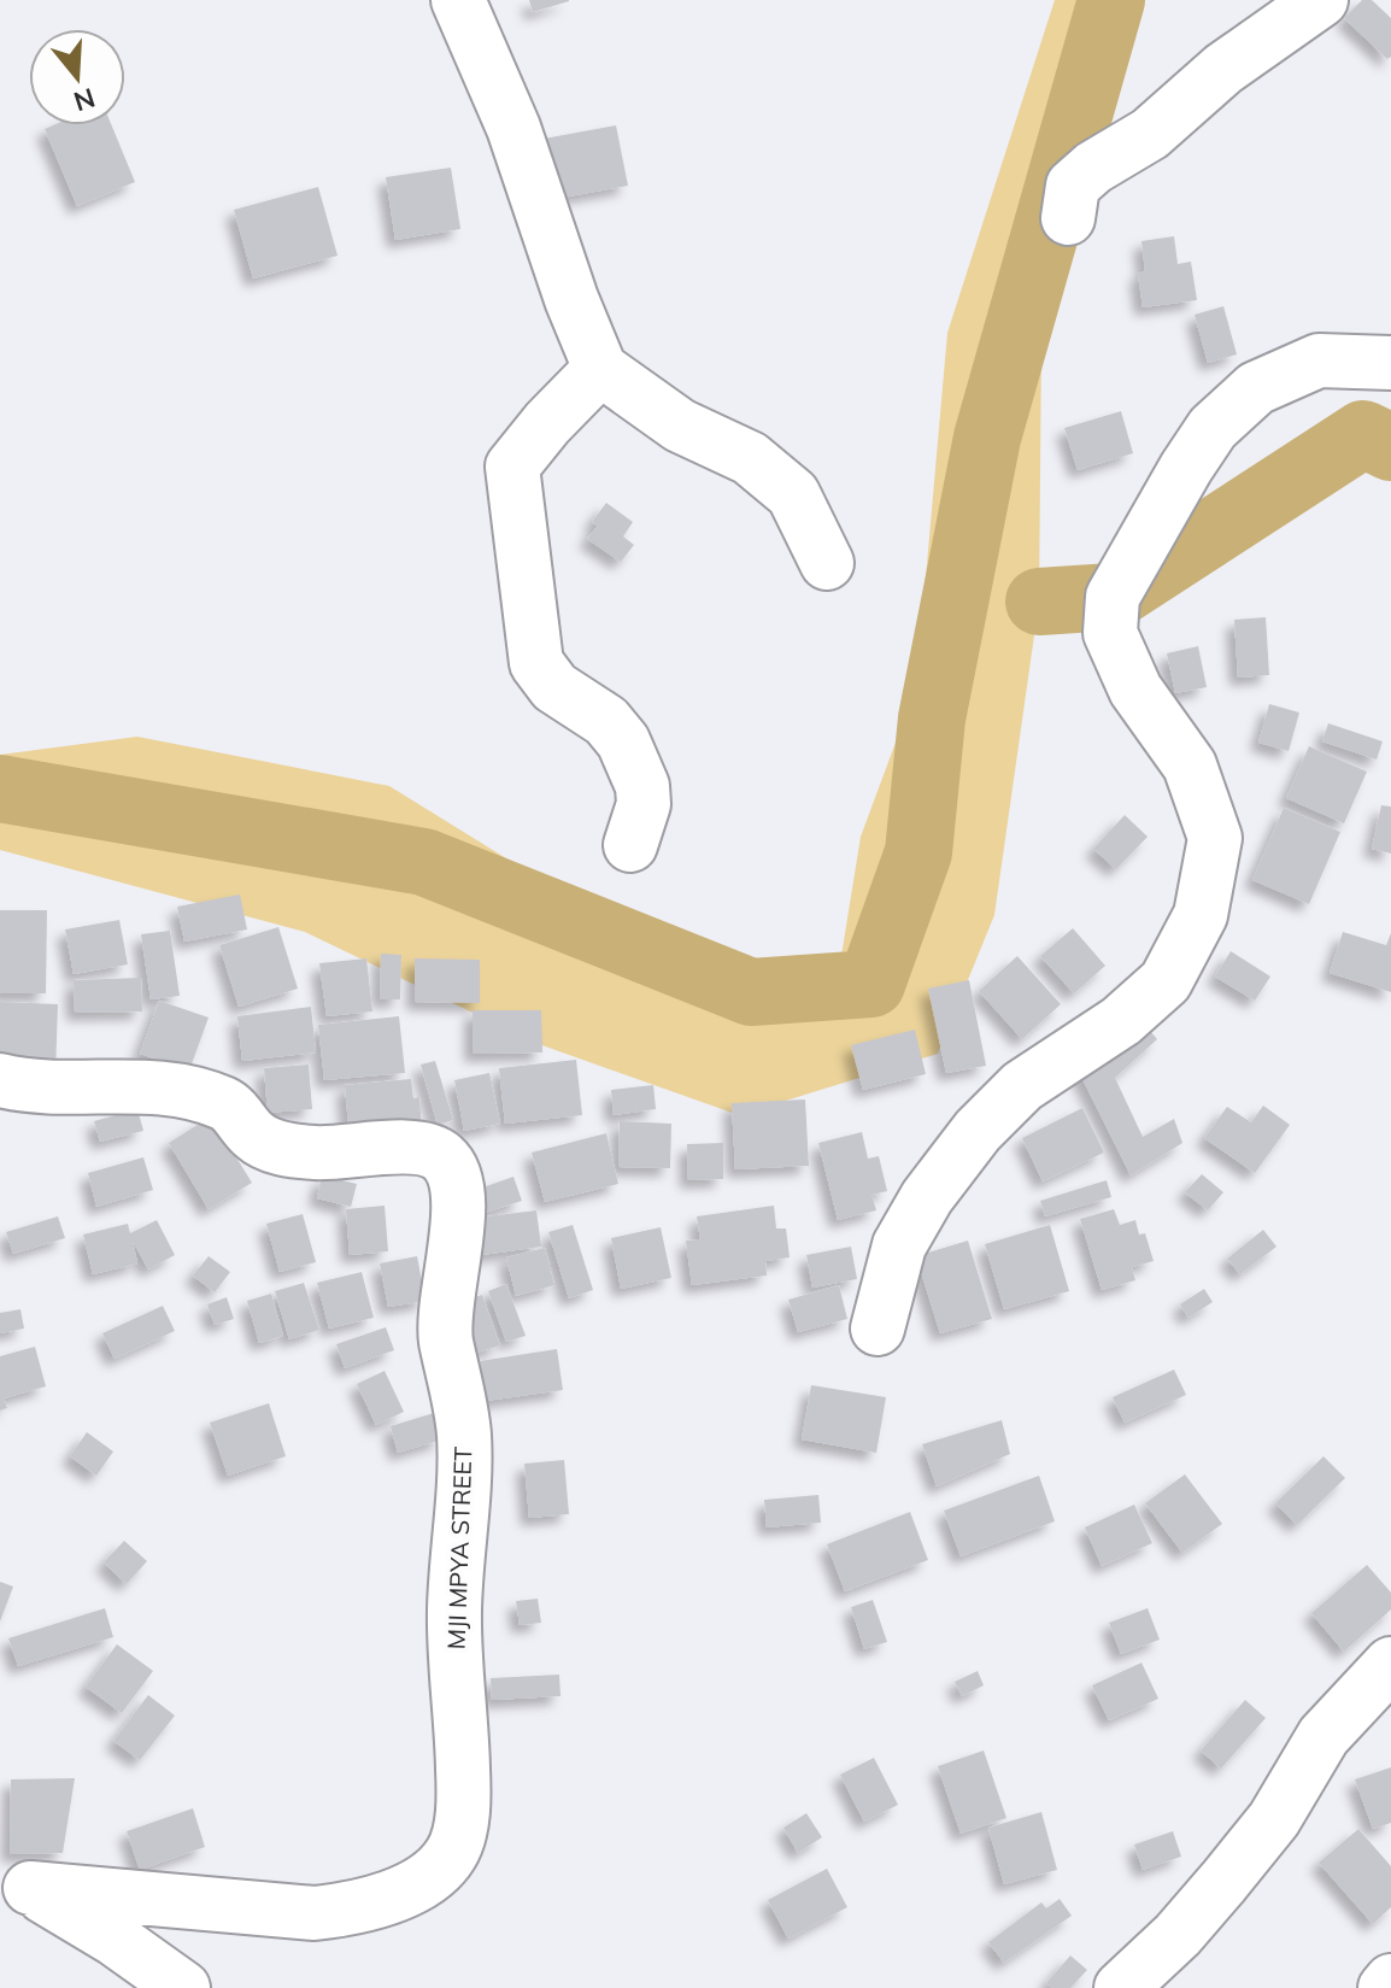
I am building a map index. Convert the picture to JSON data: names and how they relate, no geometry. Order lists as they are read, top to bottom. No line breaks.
{"streets":{"street":["MJI MPYA STREET"]},"north":"bottom"}
